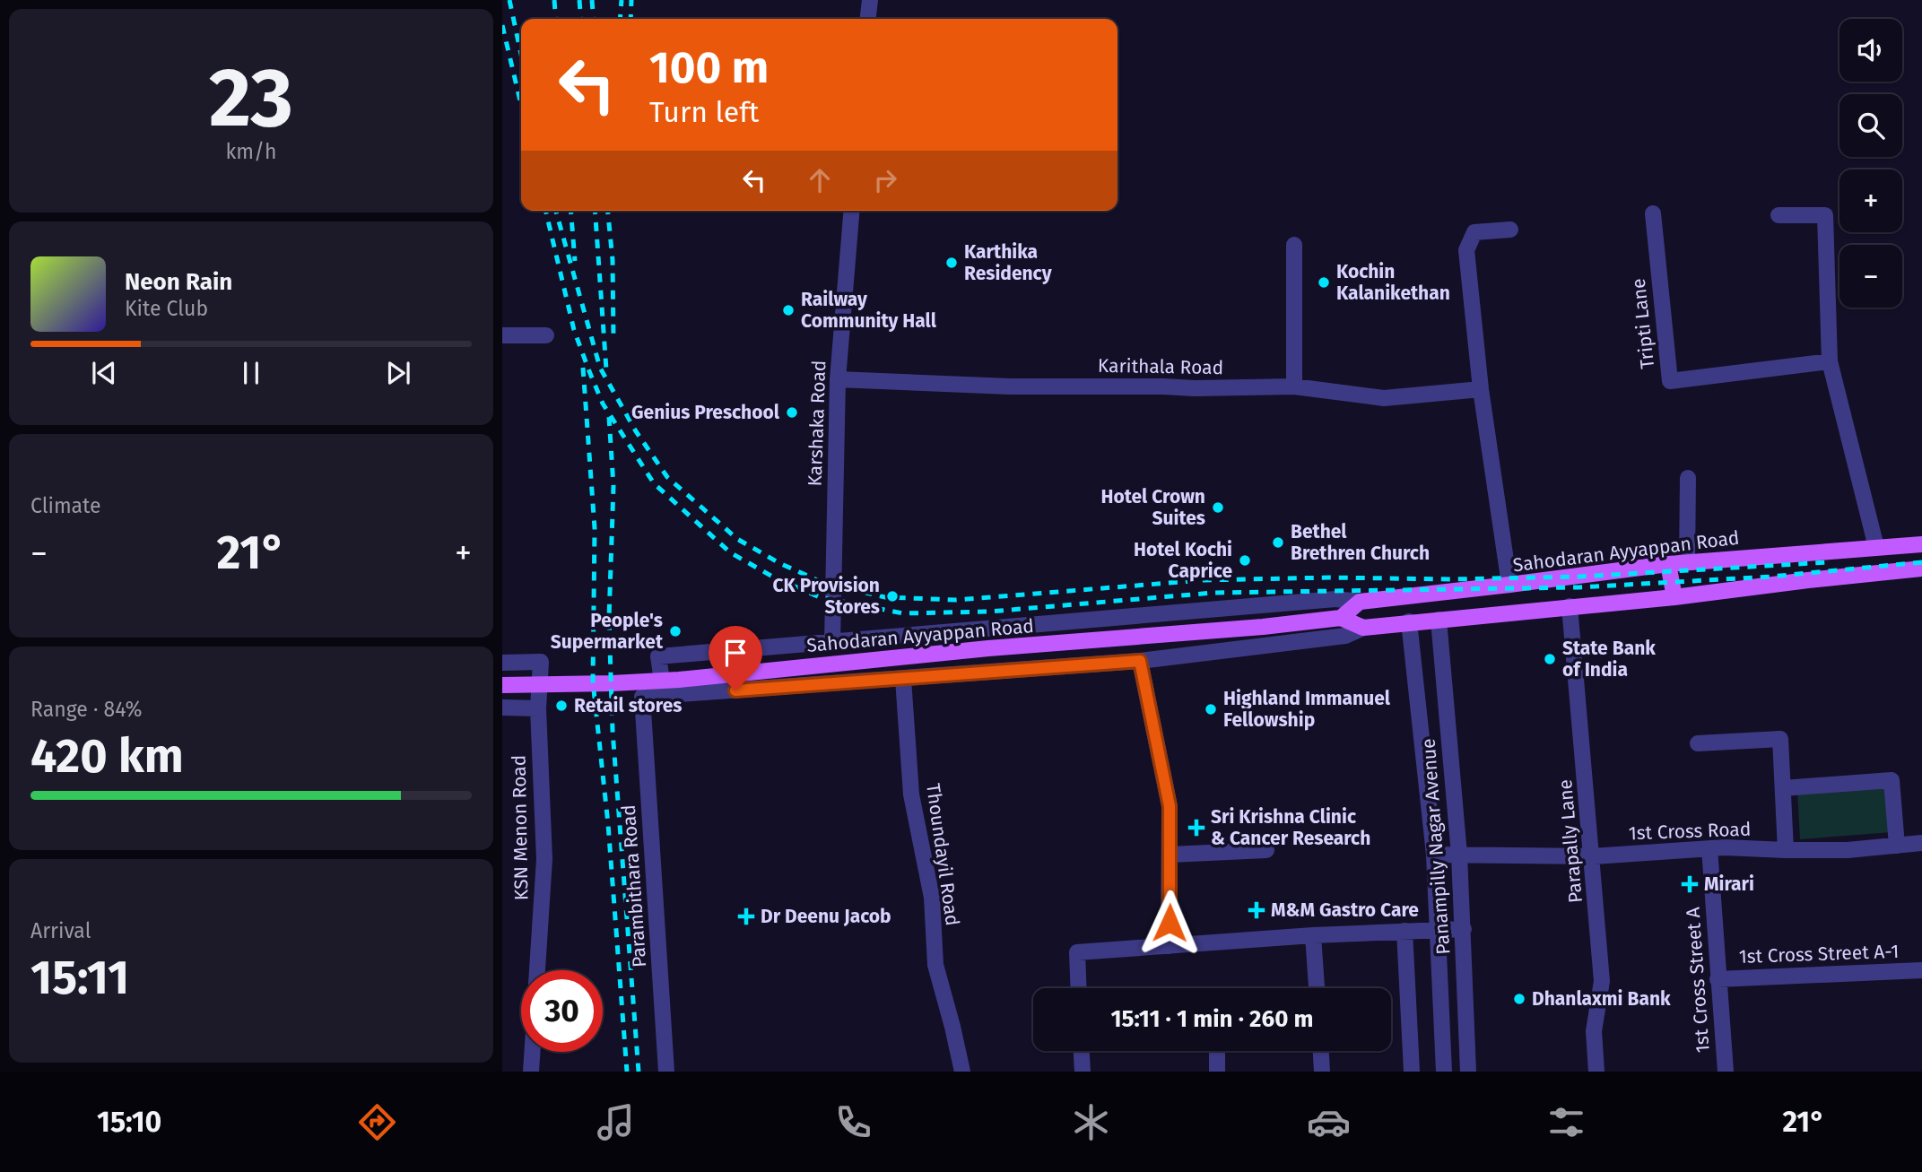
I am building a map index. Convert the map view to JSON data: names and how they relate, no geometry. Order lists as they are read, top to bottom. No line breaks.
{"streets":{"main road":["Sahodaran Ayyappan Road"],"street":["Tripti Lane","Karithala Road","Karshaka Road","KSN Menon Road","1st Cross Road","Parapally Lane","Panampilly Nagar Avenue","Thoundayil Road","Parambithara Road","1st Cross Street A-1","1st Cross Street A"]},"crossings":[["Karithala Road","Karshaka Road"],["1st Cross Road","Parapally Lane"],["1st Cross Road","Panampilly Nagar Avenue"],["1st Cross Road","1st Cross Street A"],["1st Cross Street A-1","1st Cross Street A"]],"places":{"other":["Karthika Residency","Kochin Kalanikethan","Railway Community Hall","Genius Preschool","Hotel Crown Suites","Bethel Brethren Church","Hotel Kochi Caprice","CK Provision Stores","People's Supermarket","State Bank of India","Retail stores","Highland Immanuel Fellowship","Dhanlaxmi Bank"],"health":["Sri Krishna Clinic & Cancer Research","Mirari","M&M Gastro Care","Dr Deenu Jacob"]},"page":{"tile":[["23","km/h"],"Climate",["Range · 84%","420 km"],["Arrival","15:11"]],"map_buttons":["+","−"],"turn":["100 m","Turn left"],"song":["Neon Rain","Kite Club"],"heat":["−","21°","+"],"limit":"30","trip":"15:11 · 1 min · 260 m","tabs":["15:10","21°"]}}
